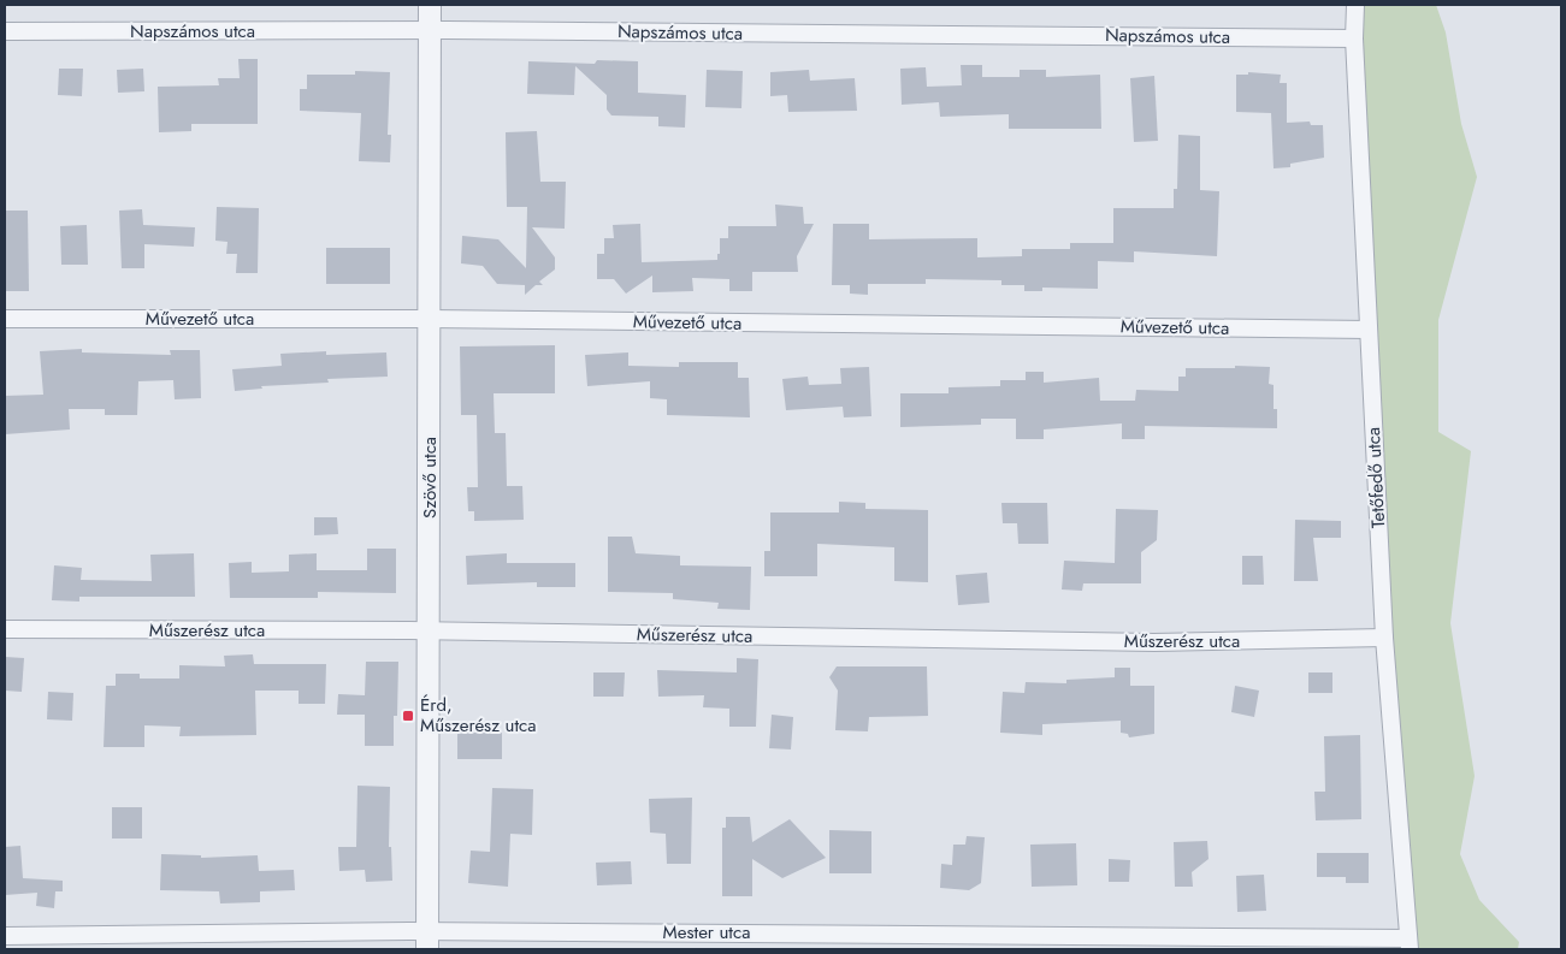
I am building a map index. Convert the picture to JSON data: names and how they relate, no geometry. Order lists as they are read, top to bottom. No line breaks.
{"streets":{"street":["Napszámos utca","Művezető utca","Szövő utca","Tetőfedő utca","Műszerész utca","Mester utca"]},"crossings":[["Napszámos utca","Szövő utca"],["Napszámos utca","Tetőfedő utca"],["Művezető utca","Szövő utca"],["Művezető utca","Tetőfedő utca"],["Szövő utca","Műszerész utca"],["Szövő utca","Mester utca"],["Tetőfedő utca","Műszerész utca"],["Tetőfedő utca","Mester utca"]],"places":{"transit":["Érd, Műszerész utca"]}}
